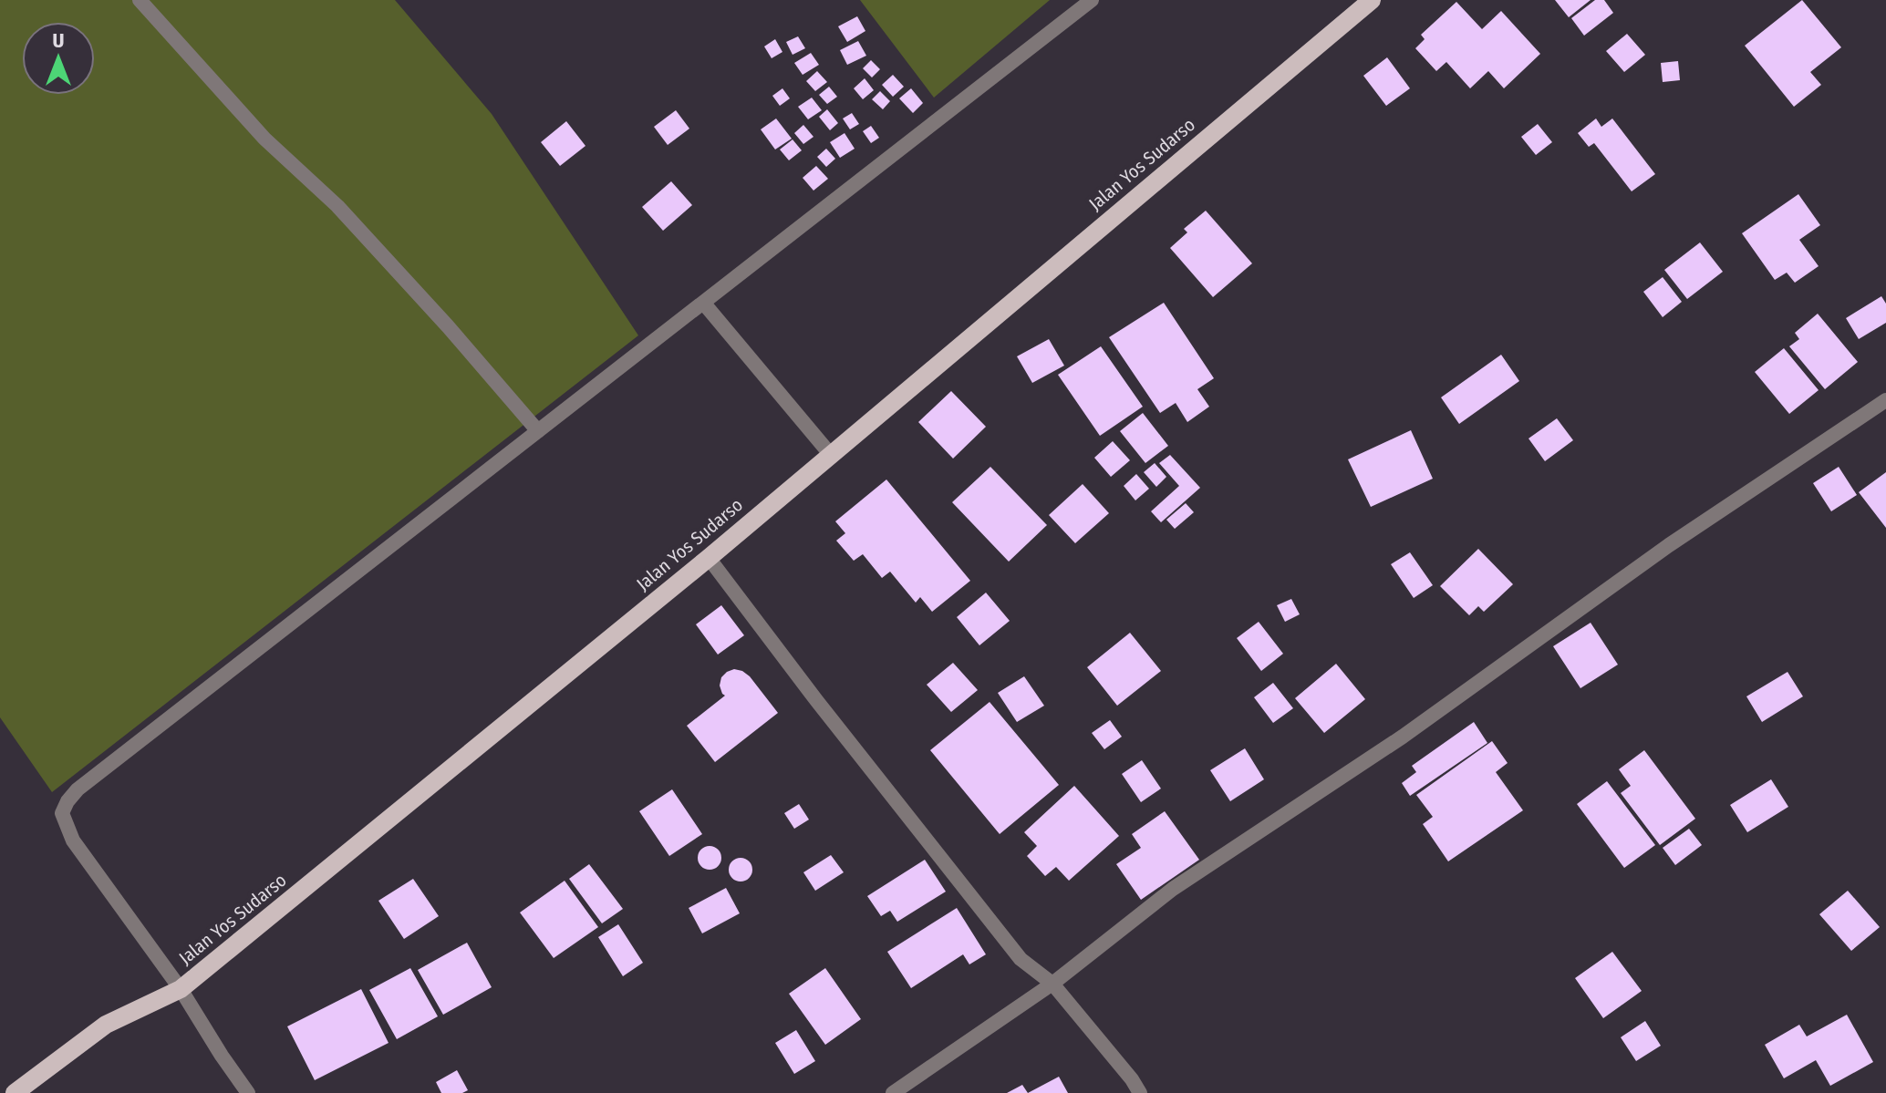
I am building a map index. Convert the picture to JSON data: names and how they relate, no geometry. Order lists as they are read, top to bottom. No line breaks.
{"streets":{"main road":["Jalan Yos Sudarso"]},"north":"top"}
